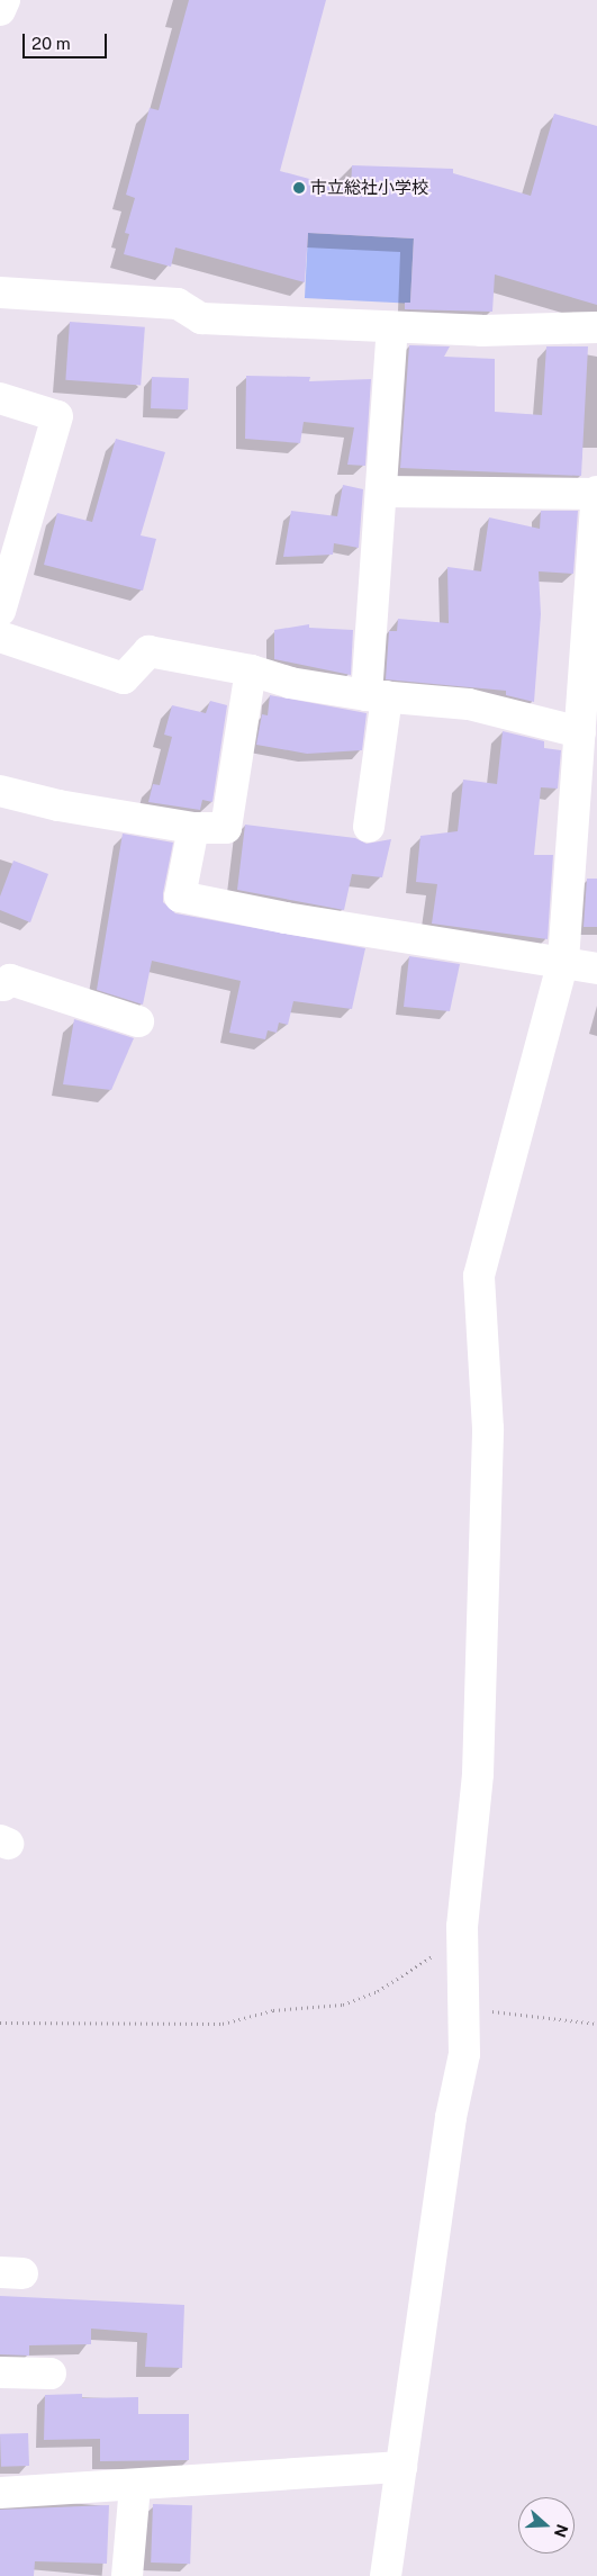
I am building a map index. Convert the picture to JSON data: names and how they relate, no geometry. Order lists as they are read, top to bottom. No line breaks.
{"places":["市立総社小学校"],"scale_bar":"20 m","north":"right"}
